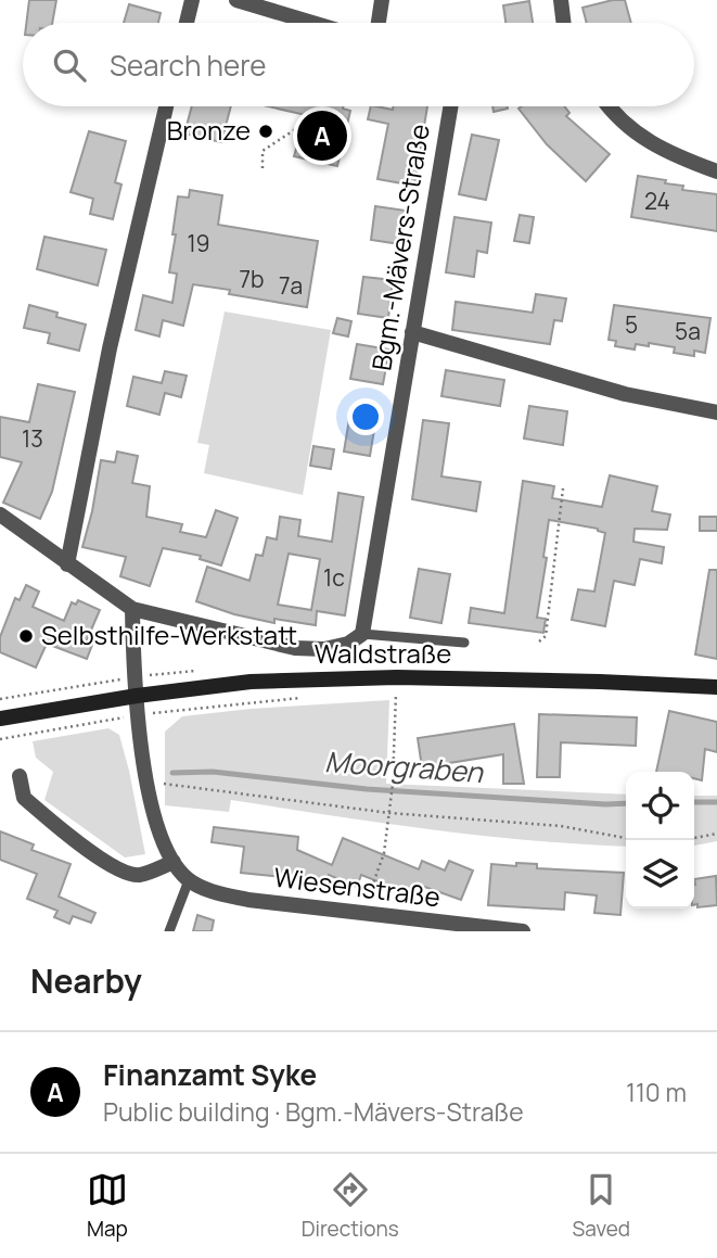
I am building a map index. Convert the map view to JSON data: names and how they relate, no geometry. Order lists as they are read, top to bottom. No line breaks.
{"streets":{"main road":["Waldstraße"],"street":["Bgm.-Mävers-Straße","Wiesenstraße"]},"crossings":[["Bgm.-Mävers-Straße","Waldstraße"],["Waldstraße","Wiesenstraße"]],"water":["Moorgraben"],"places":["Bronze","Selbsthilfe-Werkstatt"],"house_numbers":["24","19","7b","7a","5","5a","13","1c"],"page":{"search":"Search here","pins":"A","heading":"Nearby","list":[{"mark":"A","name":"Finanzamt Syke","note":"Public building · Bgm.-Mävers-Straße","value":"110 m"}],"nav":["Map","Directions","Saved"]}}
